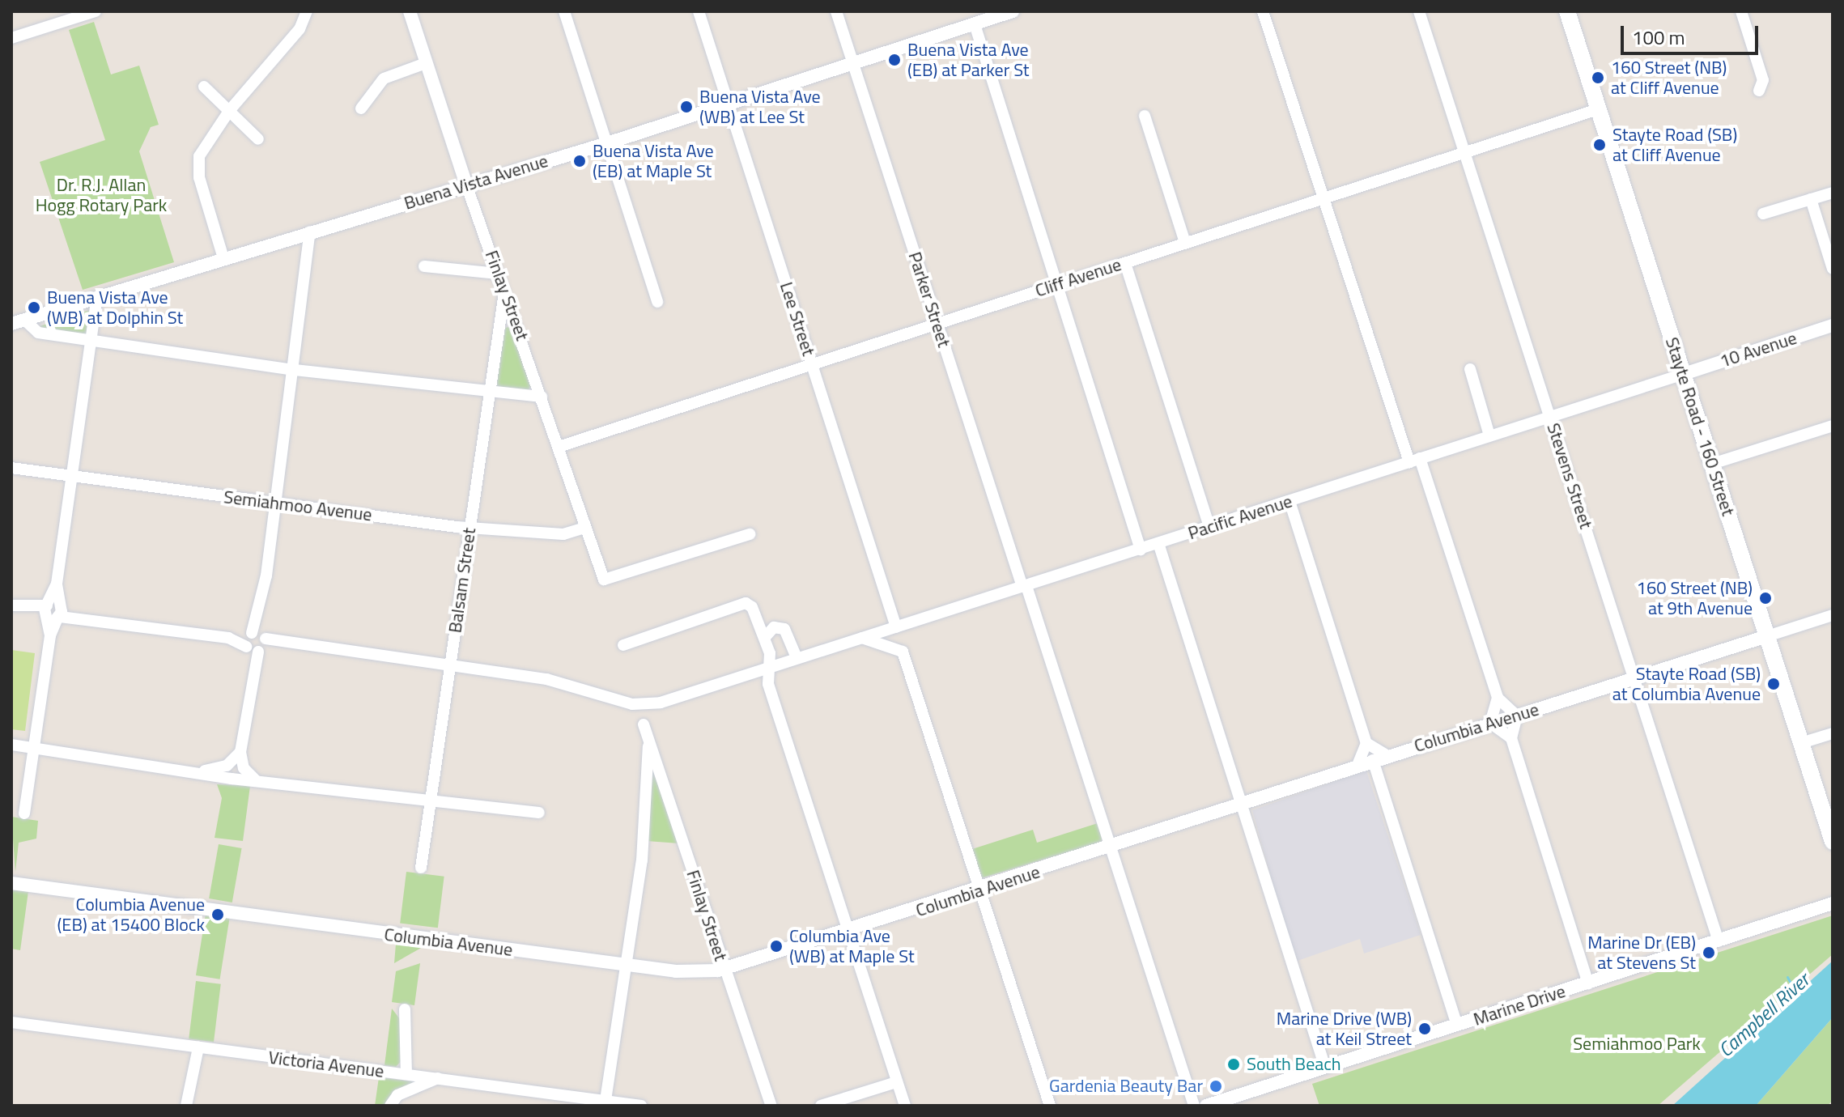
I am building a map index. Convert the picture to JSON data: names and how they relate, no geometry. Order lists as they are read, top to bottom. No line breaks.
{"streets":{"main road":["Stayte Road - 160 Street"],"street":["Buena Vista Avenue","Cliff Avenue","Finlay Street","Parker Street","Lee Street","10 Avenue","Stevens Street","Semiahmoo Avenue","Pacific Avenue","Balsam Street","Columbia Avenue","Marine Drive","Victoria Avenue"]},"crossings":[["Buena Vista Avenue","Finlay Street"],["Buena Vista Avenue","Parker Street"],["Buena Vista Avenue","Lee Street"],["Cliff Avenue","Finlay Street"],["Cliff Avenue","Parker Street"],["Cliff Avenue","Lee Street"],["Cliff Avenue","Stayte Road - 160 Street"],["Cliff Avenue","Stevens Street"],["Finlay Street","Semiahmoo Avenue"],["Finlay Street","Balsam Street"],["Finlay Street","Columbia Avenue"],["Parker Street","Pacific Avenue"],["Parker Street","Columbia Avenue"],["Lee Street","Pacific Avenue"],["10 Avenue","Stayte Road - 160 Street"],["10 Avenue","Pacific Avenue"],["Stayte Road - 160 Street","Pacific Avenue"],["Stayte Road - 160 Street","Columbia Avenue"],["Stevens Street","Pacific Avenue"],["Stevens Street","Columbia Avenue"],["Stevens Street","Marine Drive"],["Semiahmoo Avenue","Balsam Street"],["Pacific Avenue","Balsam Street"]],"water":["Campbell River"],"parks":["Dr. R.J. Allan Hogg Rotary Park","Semiahmoo Park"],"places":["Buena Vista Ave (EB) at Parker St","160 Street (NB) at Cliff Avenue","Buena Vista Ave (WB) at Lee St","Stayte Road (SB) at Cliff Avenue","Buena Vista Ave (EB) at Maple St","Buena Vista Ave (WB) at Dolphin St","160 Street (NB) at 9th Avenue","Stayte Road (SB) at Columbia Avenue","Columbia Avenue (EB) at 15400 Block","Columbia Ave (WB) at Maple St","Marine Dr (EB) at Stevens St","Marine Drive (WB) at Keil Street","South Beach","Gardenia Beauty Bar"],"scale_bar":"100 m"}
